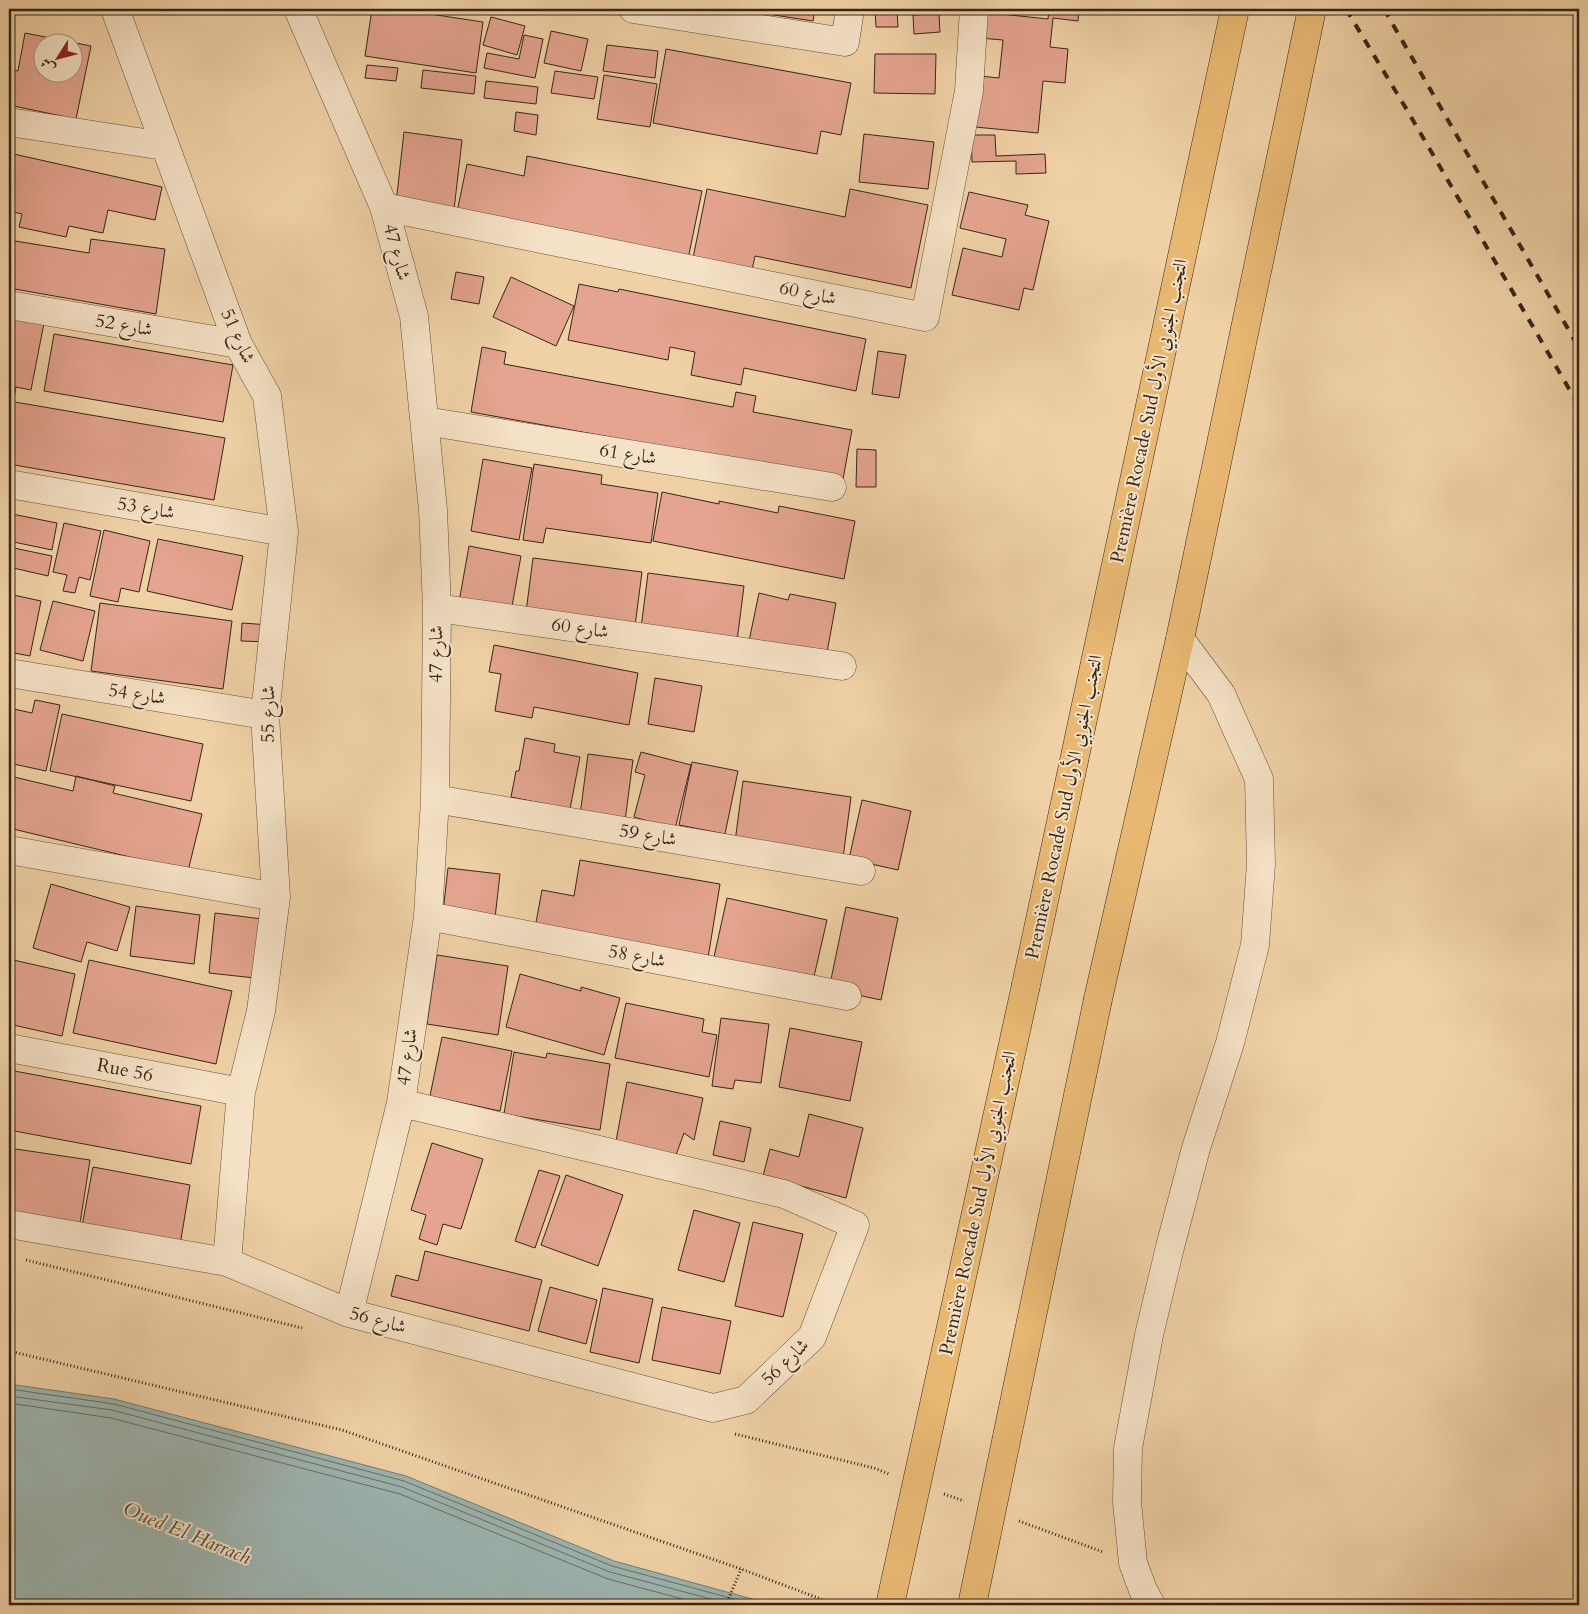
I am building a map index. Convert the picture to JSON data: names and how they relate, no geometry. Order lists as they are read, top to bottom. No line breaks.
{"streets":{"highway":["Première Rocade Sud التجنب الجنوبي الأول"],"street":["شارع 47","شارع 60","شارع 52","شارع 51","شارع 61","شارع 53","شارع 54","شارع 55","شارع 59","شارع 58","Rue 56","شارع 56"]},"crossings":[["شارع 47","شارع 60"],["شارع 47","شارع 61"],["شارع 47","شارع 59"],["شارع 47","شارع 58"],["شارع 47","شارع 56"],["شارع 52","شارع 51"],["شارع 51","شارع 53"],["شارع 51","شارع 55"],["شارع 53","شارع 55"],["شارع 54","شارع 55"],["شارع 55","Rue 56"]],"water":["Oued El Harrach"],"north":"bottom left"}
